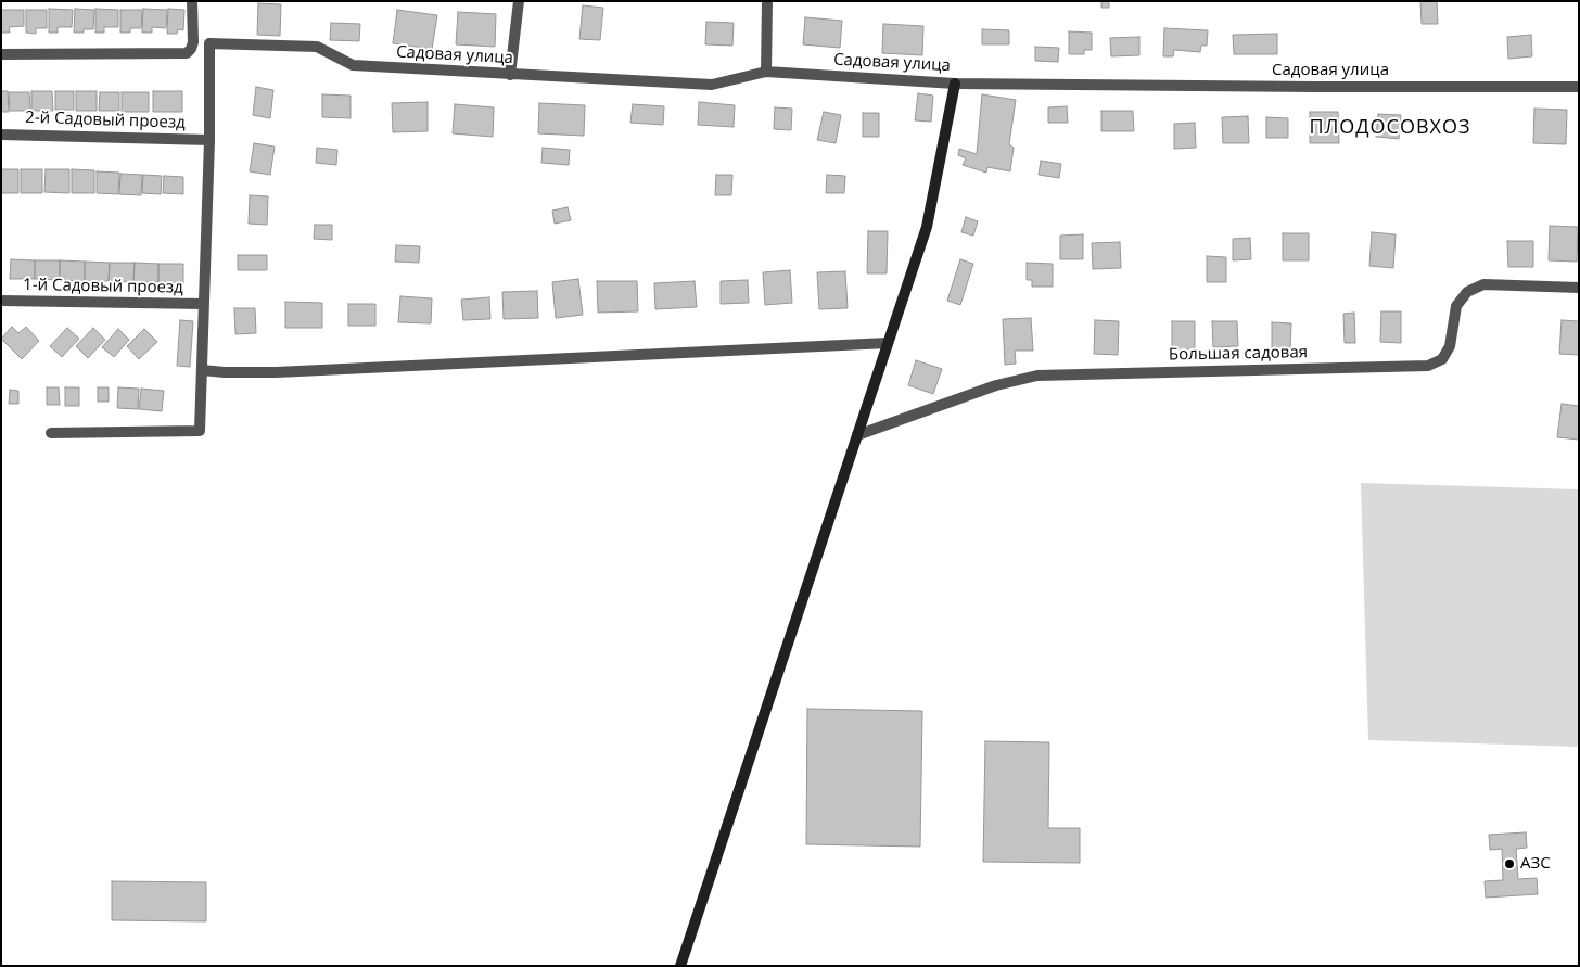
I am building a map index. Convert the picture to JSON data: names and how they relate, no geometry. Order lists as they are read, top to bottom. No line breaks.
{"streets":{"street":["Садовая улица","2-й Садовый проезд","1-й Садовый проезд","Большая садовая"]},"crossings":[["Садовая улица","2-й Садовый проезд"]],"districts":["ПЛОДОСОВХОЗ"],"places":["АЗС"]}
